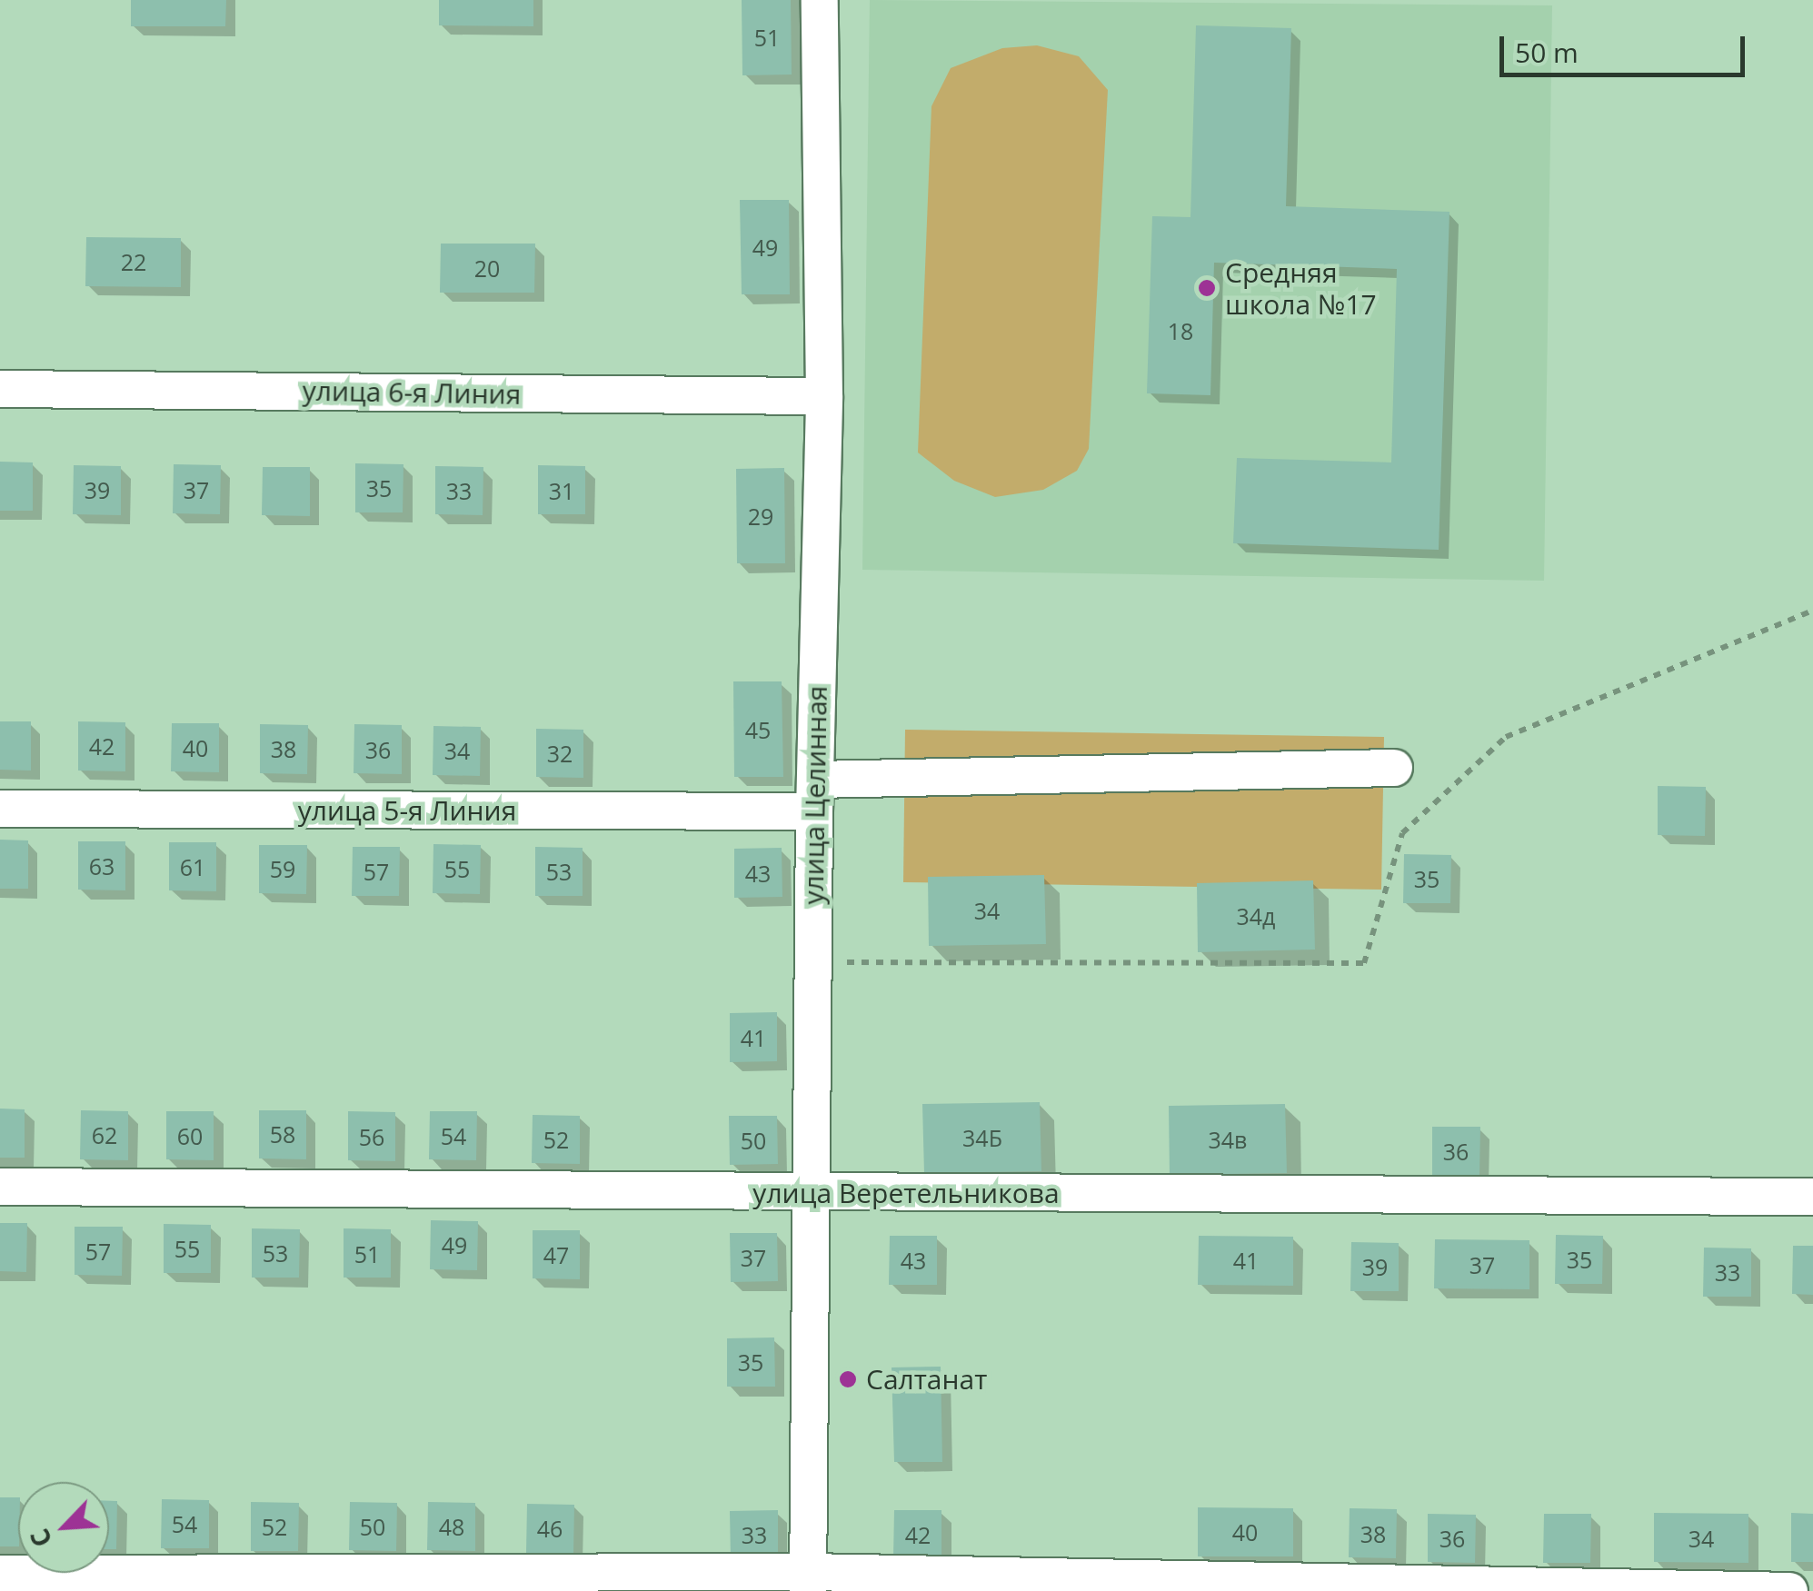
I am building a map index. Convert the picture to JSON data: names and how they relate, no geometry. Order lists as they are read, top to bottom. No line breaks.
{"streets":{"street":["улица 6-я Линия","улица Целинная","улица 5-я Линия","улица Веретельникова"]},"crossings":[["улица 6-я Линия","улица Целинная"],["улица Целинная","улица 5-я Линия"],["улица Целинная","улица Веретельникова"]],"places":["Средняя школа №17","Салтанат"],"house_numbers":["51","49","22","20","18","35","39","37","33","31","29","45","42","40","38","36","34","32","63","61","59","55","57","53","43","35","34","34д","41","58","62","60","54","56","34Б","52","34в","50","36","49","55","57","53","51","47","37","35","43","41","37","39","33","35","54","52","50","48","46","40","38","33","42","36","34"],"scale_bar":"50 m","north":"bottom left"}
